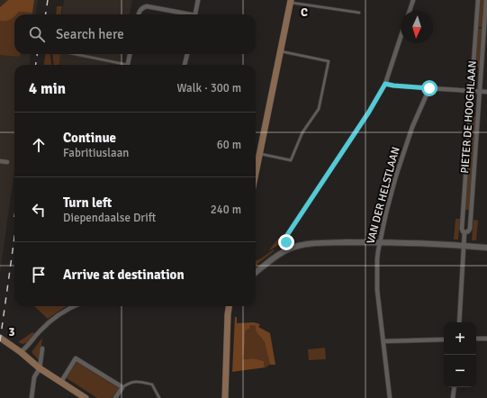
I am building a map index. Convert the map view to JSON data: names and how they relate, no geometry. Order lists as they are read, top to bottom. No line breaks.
{"streets":{"street":["PIETER DE HOOGHLAAN","VAN DER HELSTLAAN"]},"north":"bottom","page":{"search":"Search here","heading":["4 min","Walk · 300 m"],"list":[["Continue","Fabritiuslaan","60 m"],["Turn left","Diependaalse Drift","240 m"],"Arrive at destination"],"map_buttons":["+","−"]},"grid":{"columns":["C"],"rows":["3"]}}
